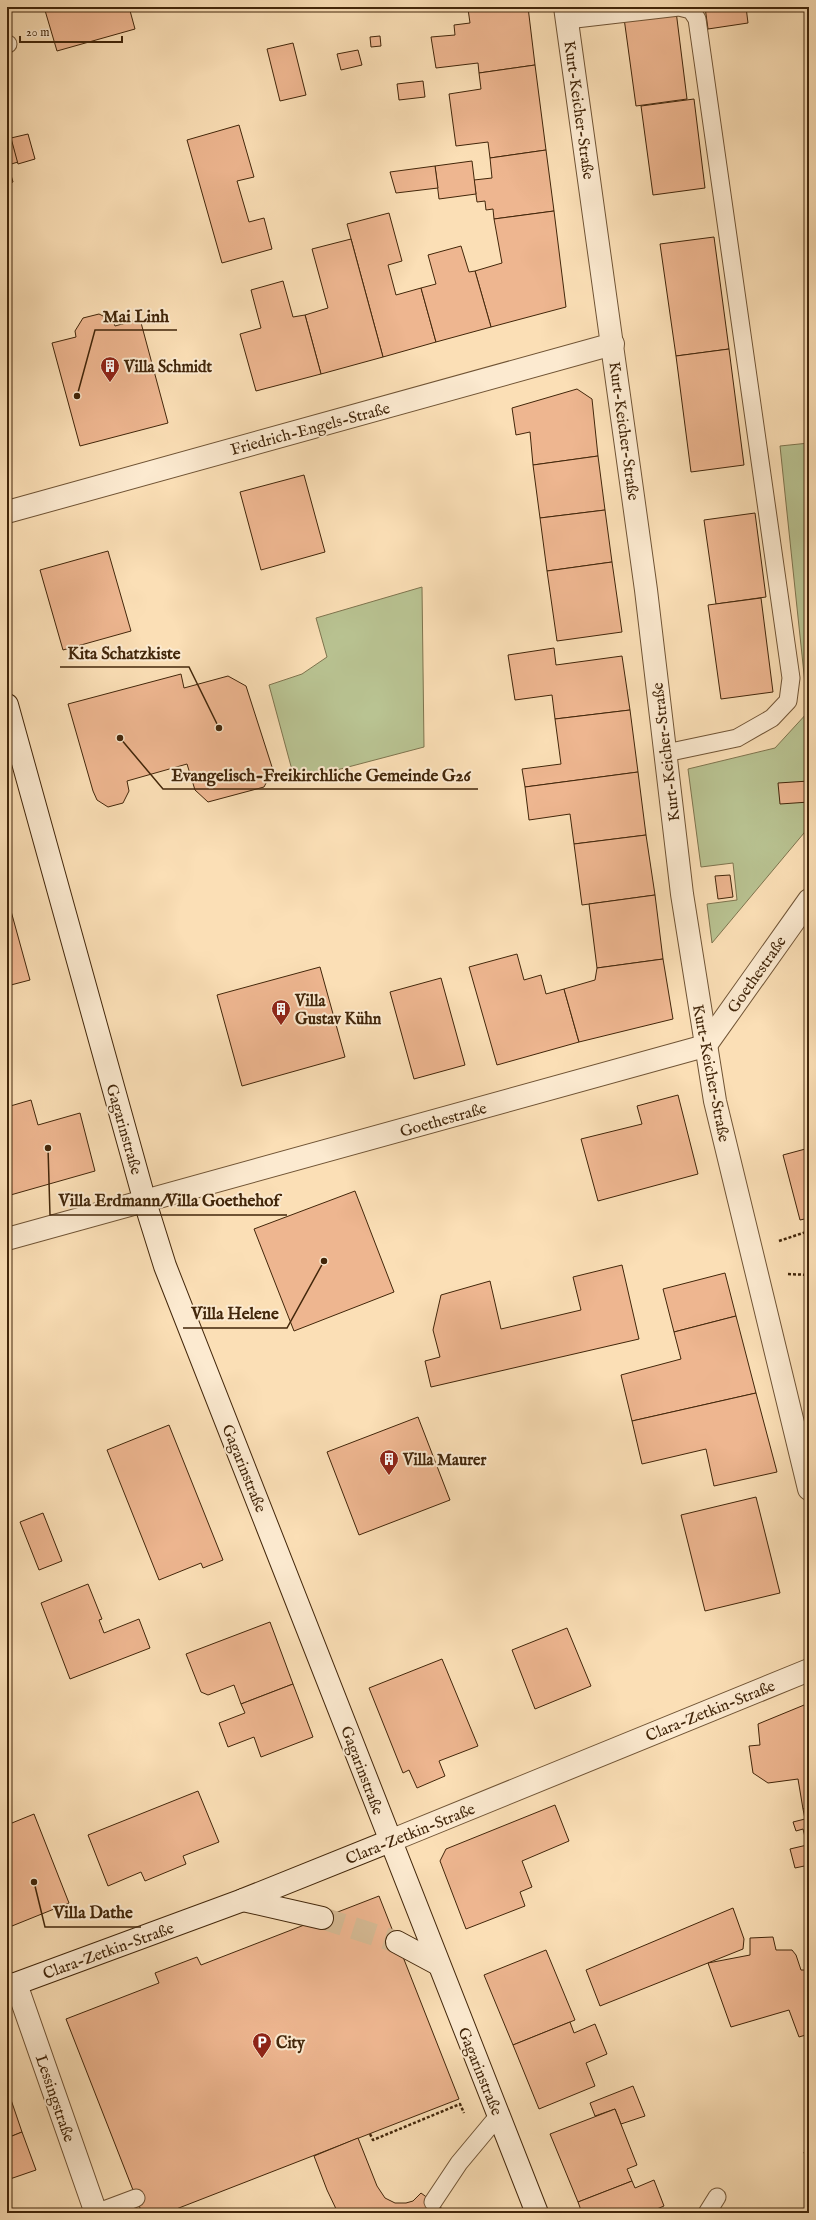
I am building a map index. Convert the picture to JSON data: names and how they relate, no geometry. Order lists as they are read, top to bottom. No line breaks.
{"streets":{"street":["Kurt-Keicher-Straße","Friedrich-Engels-Straße","Goethestraße","Gagarinstraße","Clara-Zetkin-Straße","Lessingstraße"]},"crossings":[["Kurt-Keicher-Straße","Friedrich-Engels-Straße"],["Kurt-Keicher-Straße","Goethestraße"],["Goethestraße","Gagarinstraße"],["Gagarinstraße","Clara-Zetkin-Straße"],["Clara-Zetkin-Straße","Lessingstraße"]],"places":{"building":["Villa Schmidt","Villa Gustav Kühn","Villa Maurer"],"other":["Mai Linh","Kita Schatzkiste","Evangelisch-Freikirchliche Gemeinde G26","Villa Erdmann/Villa Goethehof","Villa Helene","Villa Dathe"],"parking":["City"]},"scale_bar":"20 m"}
